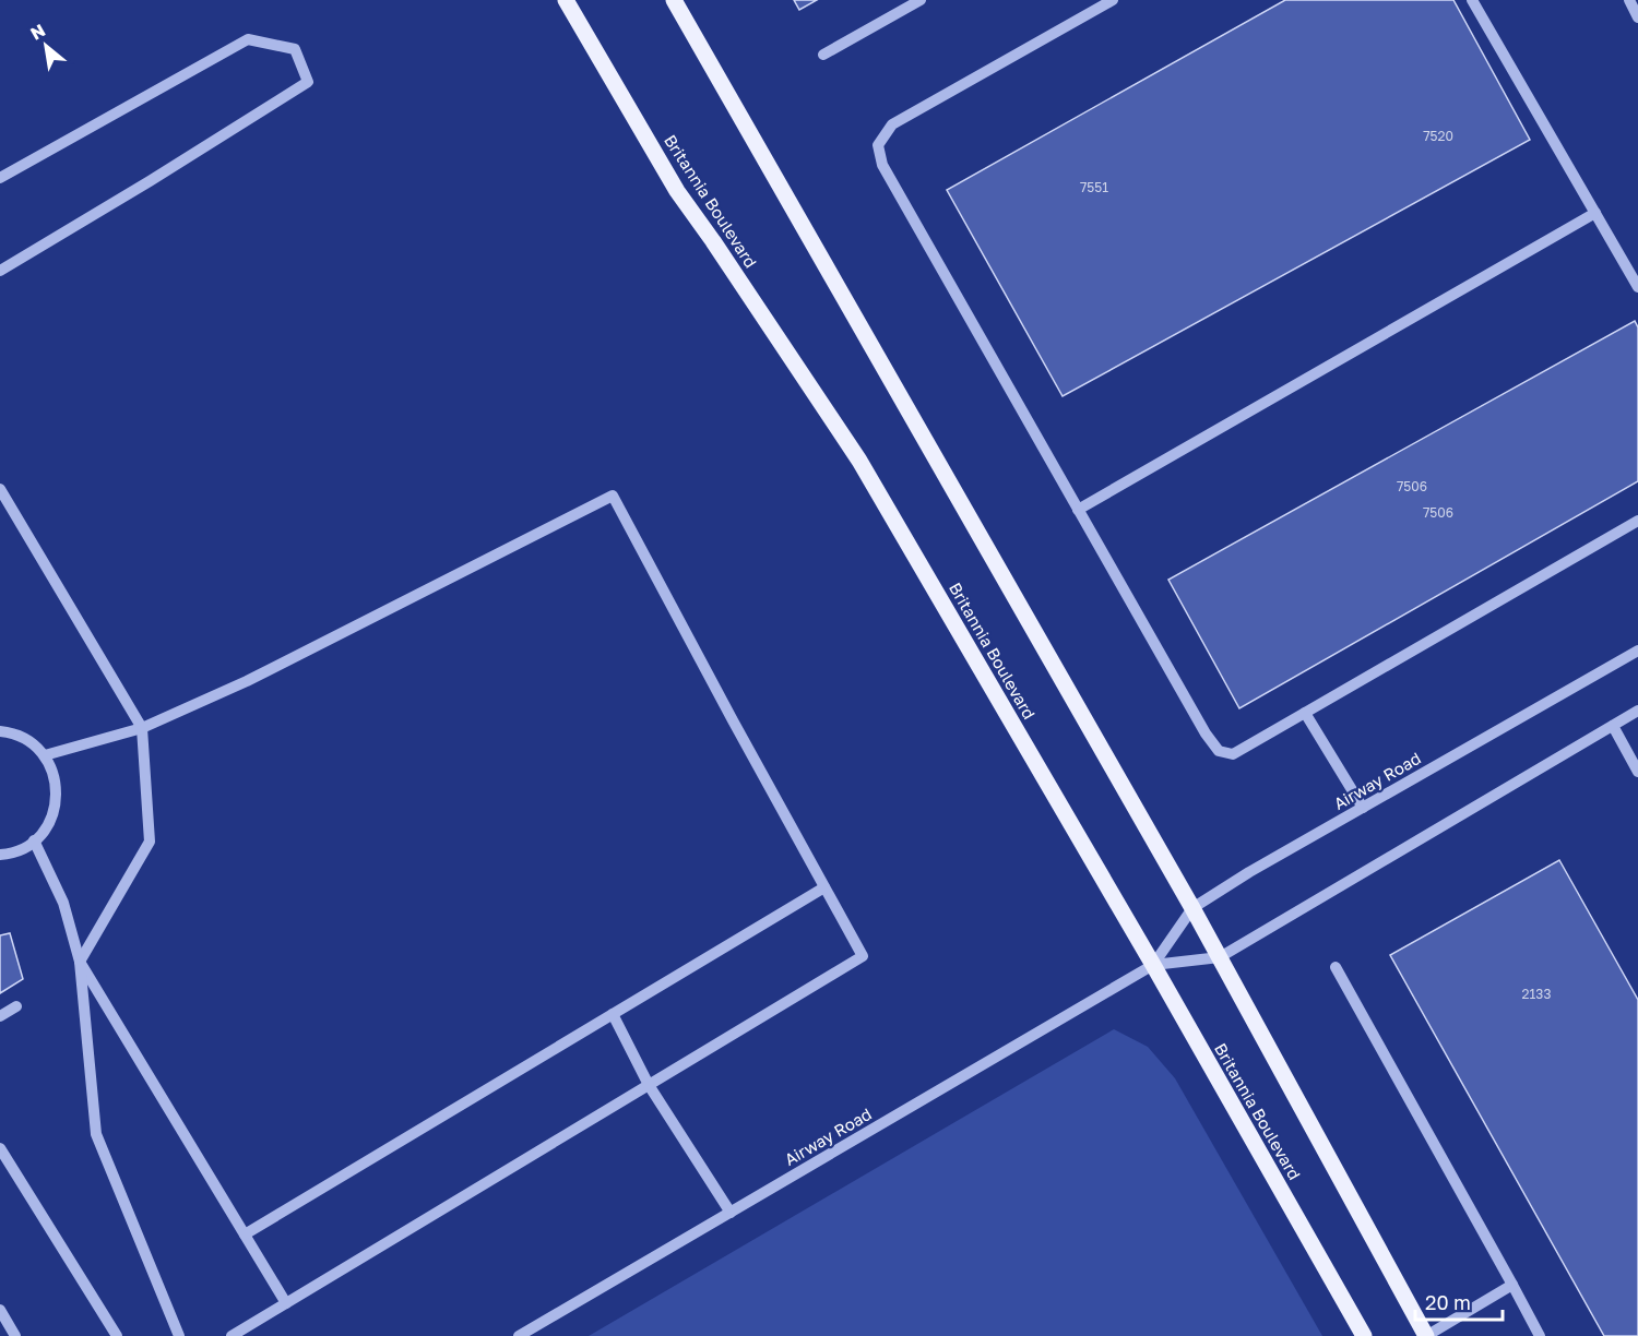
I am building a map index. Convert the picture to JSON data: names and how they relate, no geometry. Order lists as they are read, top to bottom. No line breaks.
{"streets":{"main road":["Britannia Boulevard"],"street":["Airway Road"]},"crossings":[["Britannia Boulevard","Airway Road"]],"house_numbers":["7520","7551","7506","7506","2133"],"scale_bar":"20 m","north":"top left"}
